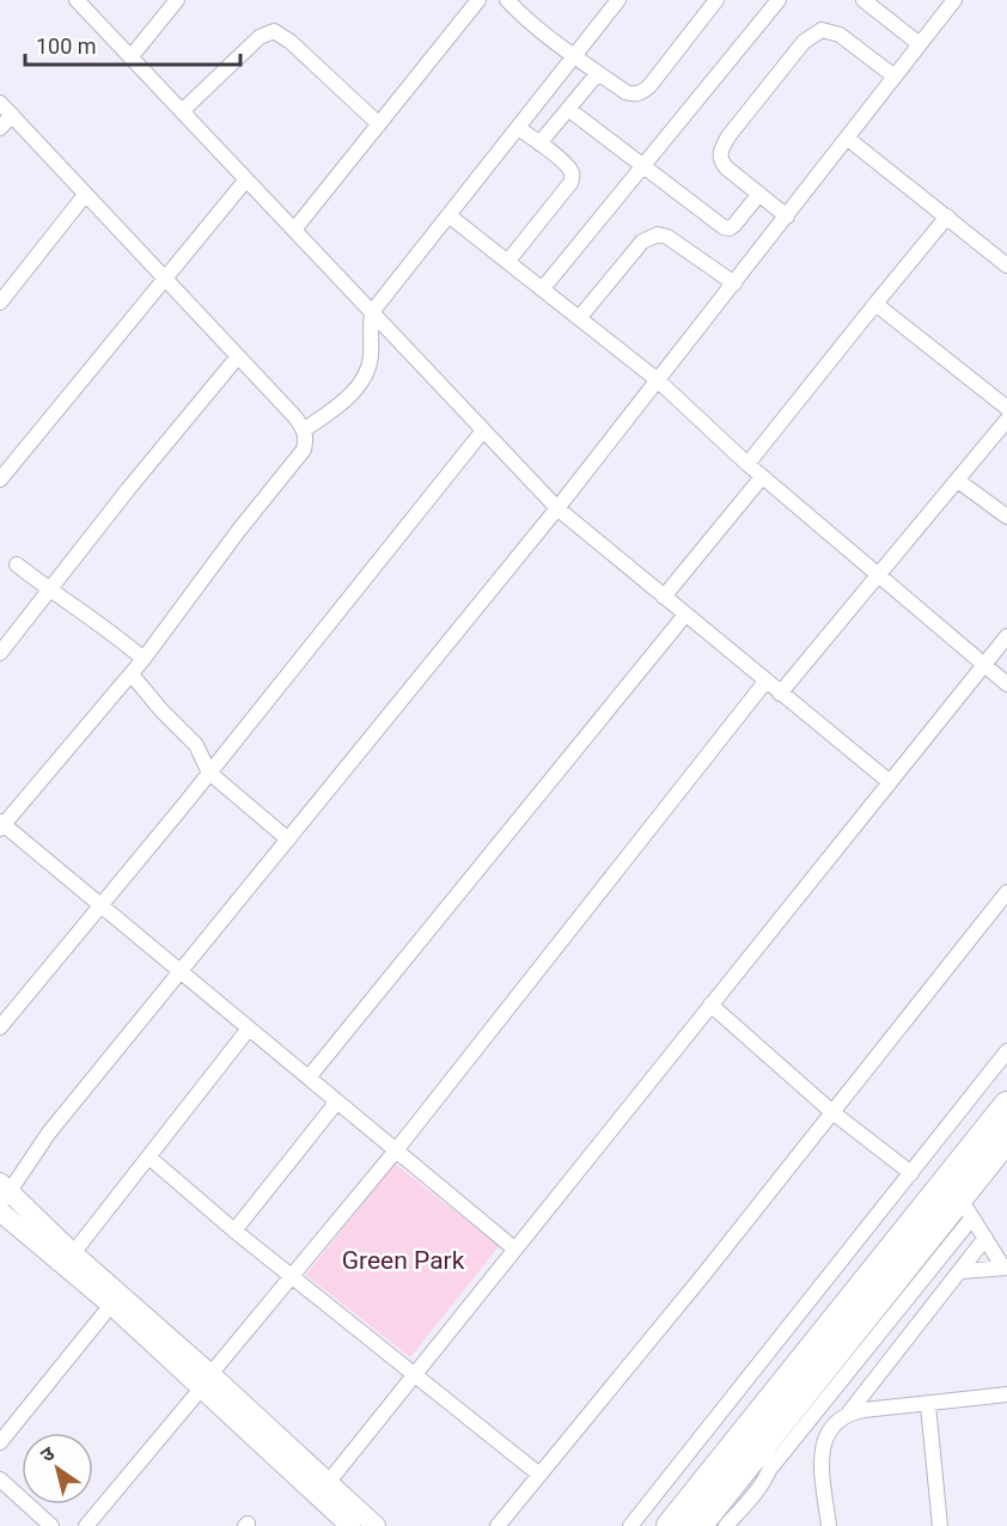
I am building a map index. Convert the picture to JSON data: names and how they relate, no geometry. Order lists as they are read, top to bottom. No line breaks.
{"parks":["Green Park"],"scale_bar":"100 m","north":"top left"}
